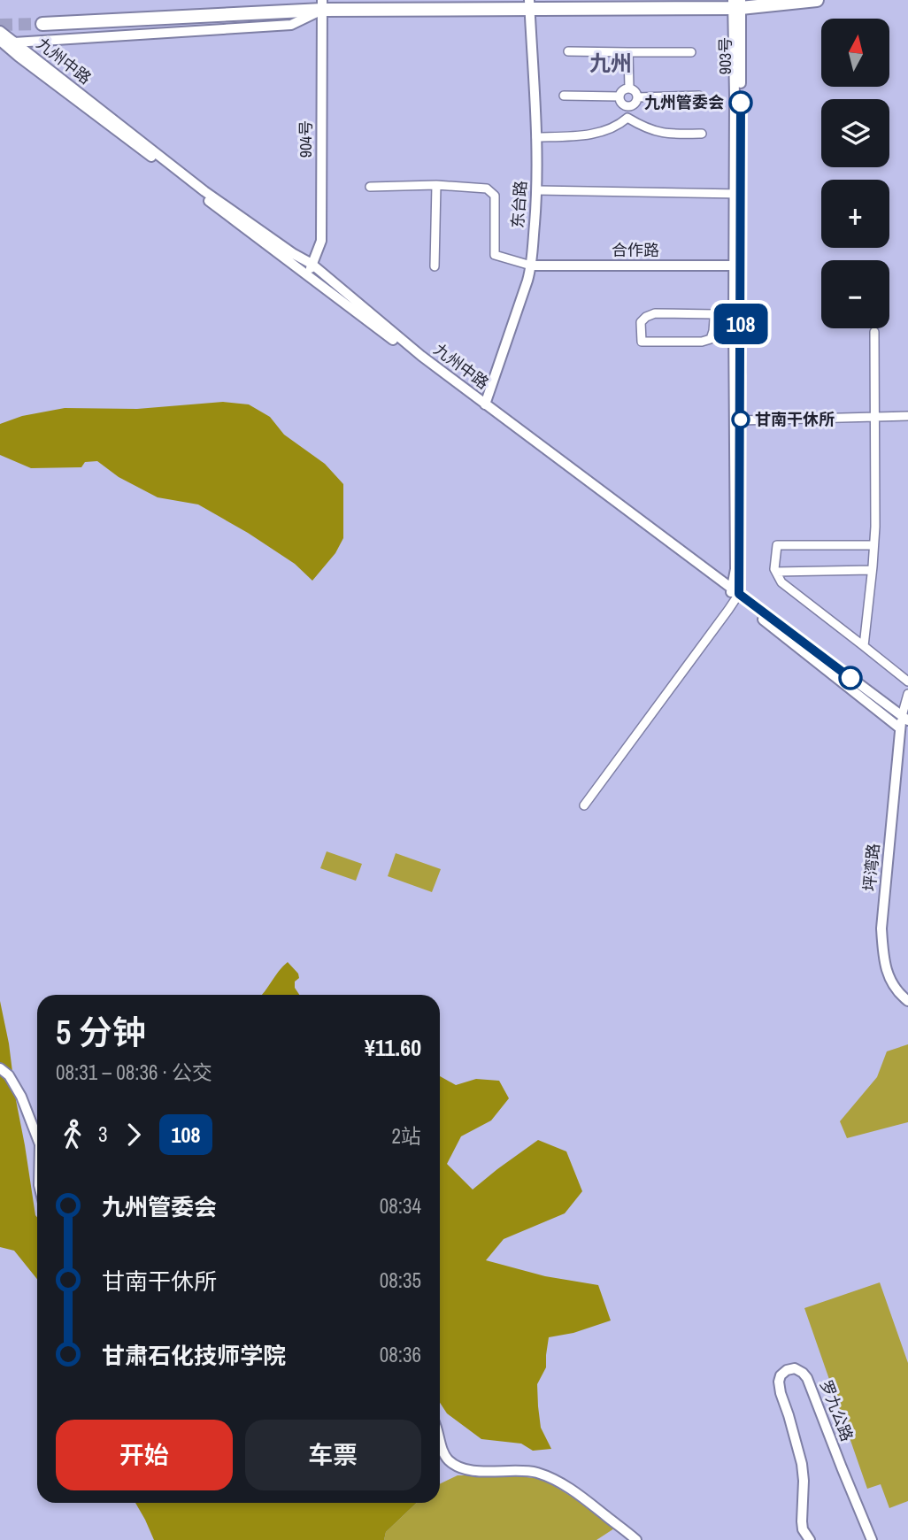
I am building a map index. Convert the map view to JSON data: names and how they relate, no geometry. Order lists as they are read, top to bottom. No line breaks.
{"streets":{"street":["九州中路","904号","东台路","合作路","坪湾路","罗九公路"]},"crossings":[["九州中路","904号"],["九州中路","东台路"],["九州中路","坪湾路"],["东台路","合作路"]],"districts":["九州"],"places":["九州管委会","甘南干休所"],"lines":["bus line 108"],"north":"top","page":{"on_map":"108","map_buttons":["+","−"],"heading":["5 分钟","08:31 – 08:36 · 公交","¥11.60"],"legs":["3","108","2站"],"list":[{"name":"九州管委会","value":"08:34"},{"name":"甘南干休所","value":"08:35"},{"name":"甘肃石化技师学院","value":"08:36"}],"buttons":["开始","车票"]}}
